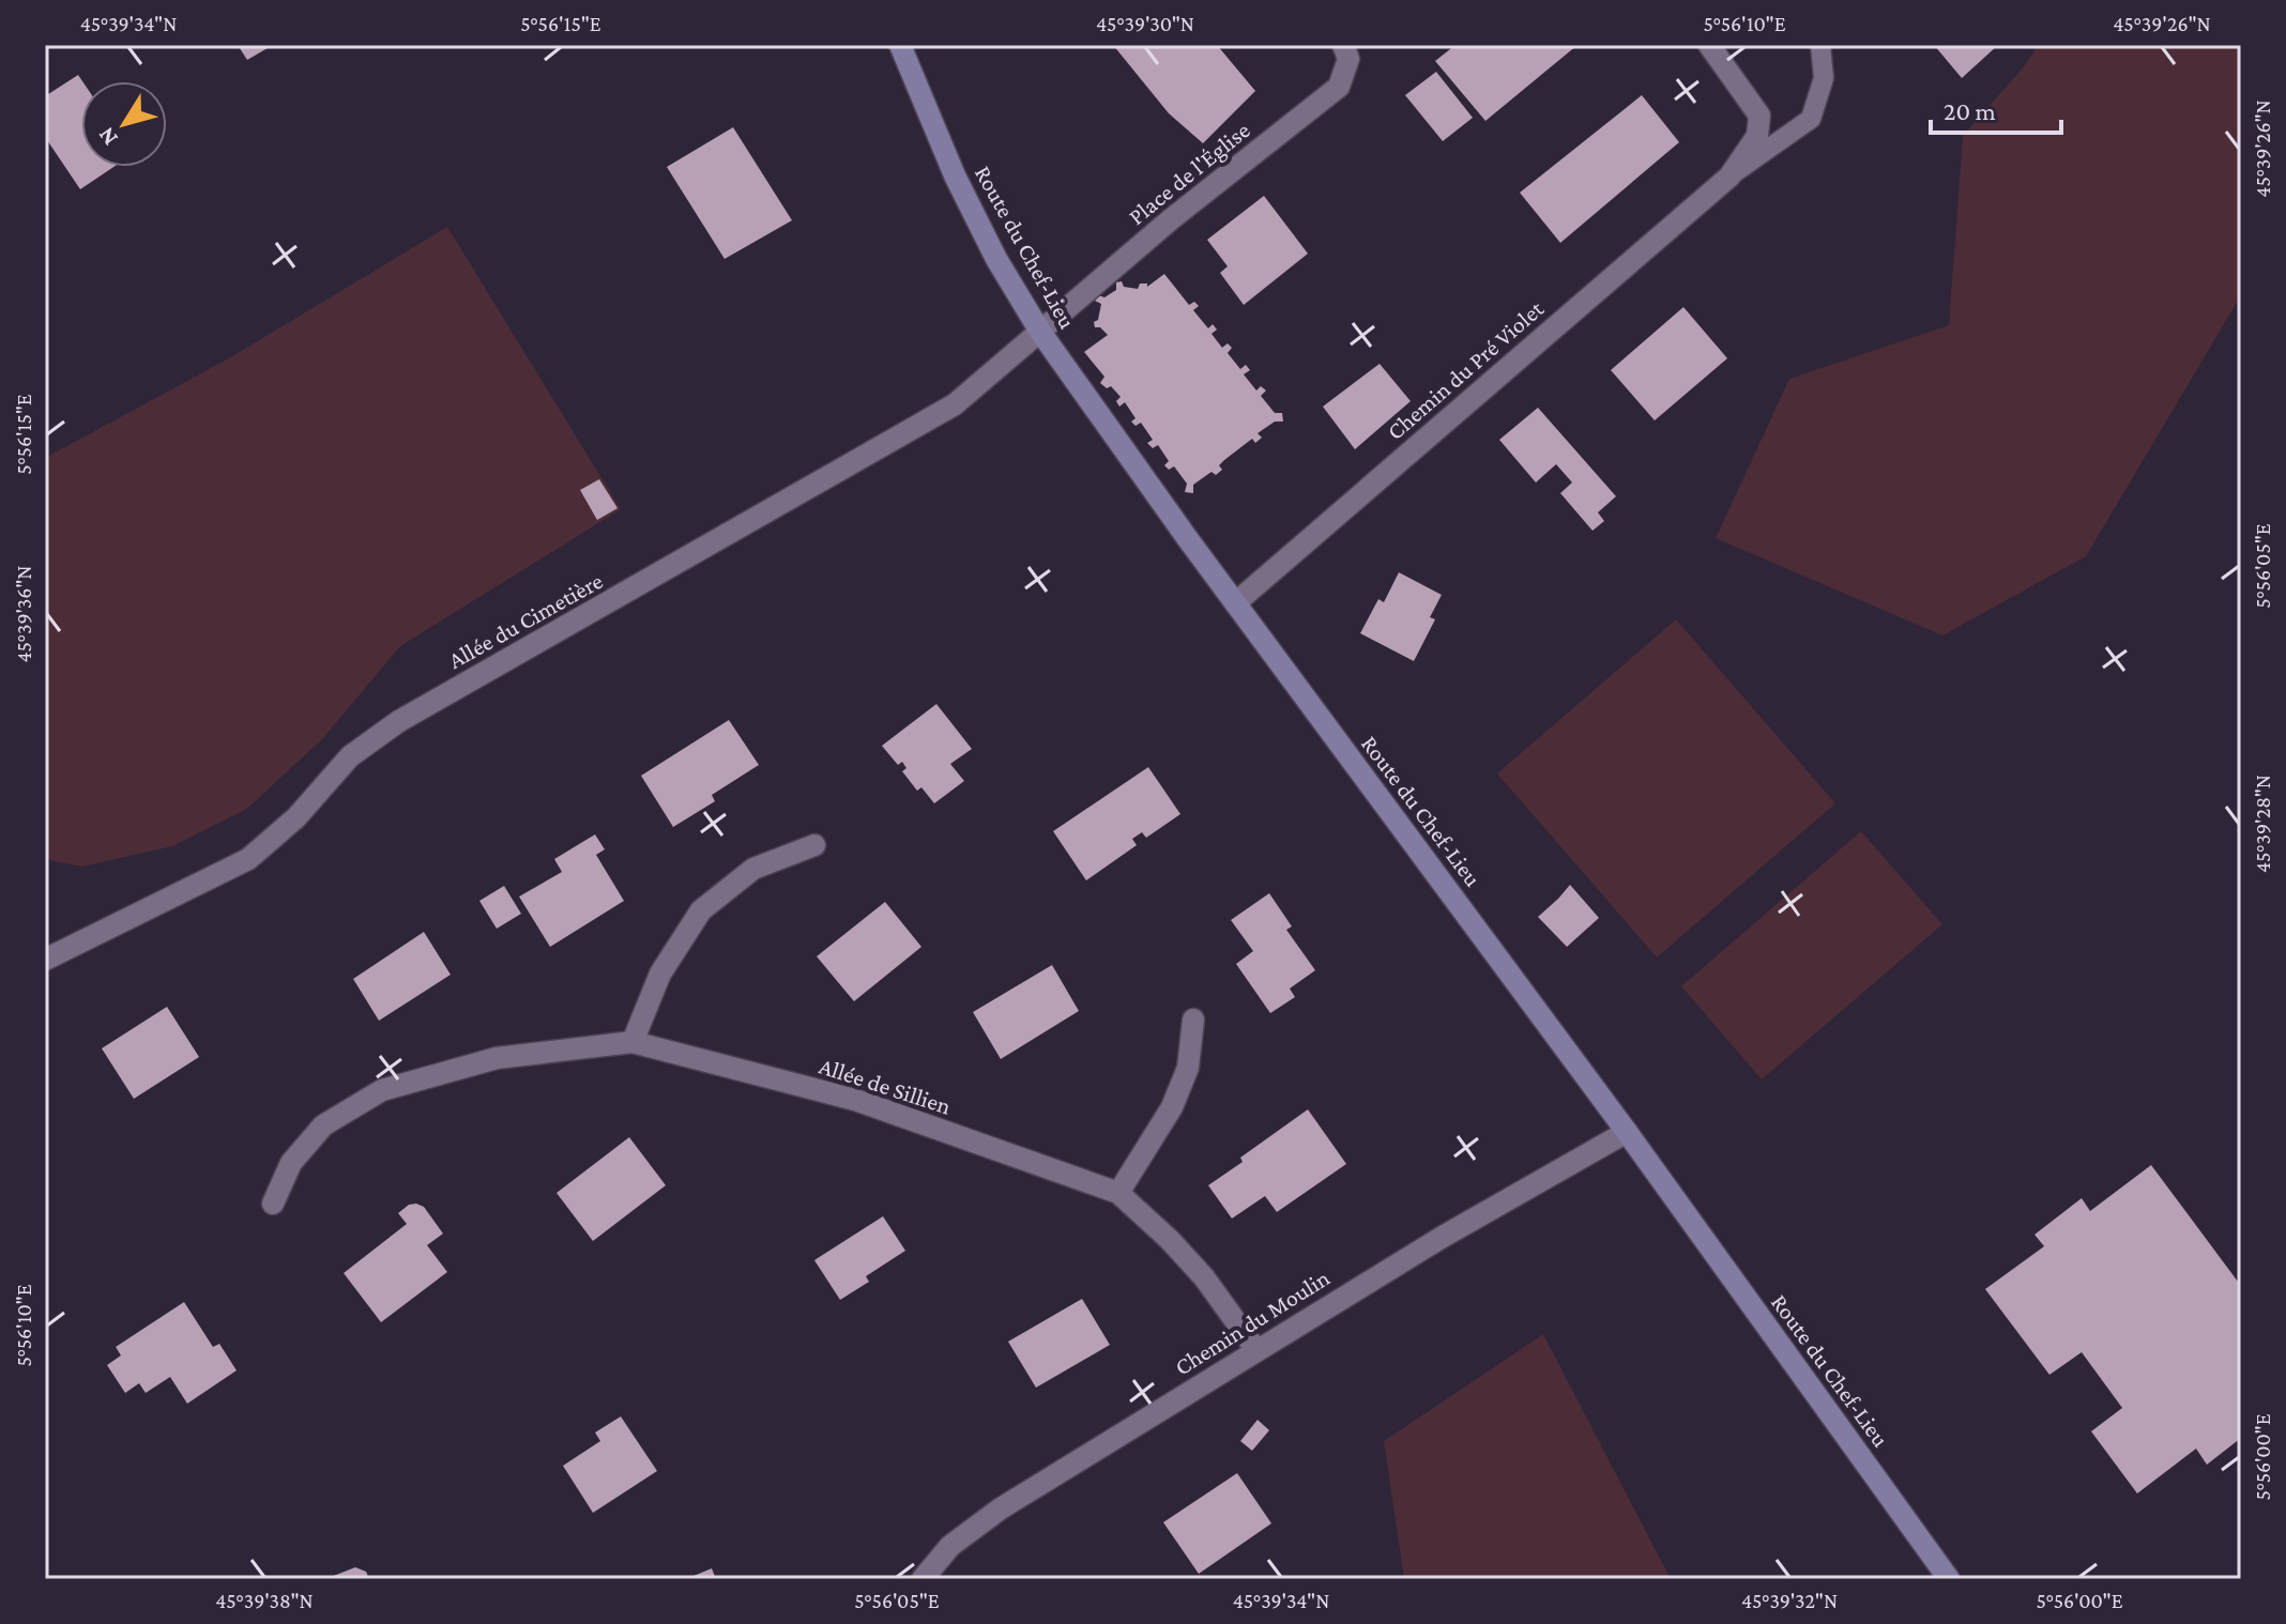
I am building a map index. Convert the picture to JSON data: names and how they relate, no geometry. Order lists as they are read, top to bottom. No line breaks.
{"streets":{"main road":["Route du Chef-Lieu"],"street":["Place de l'Église","Chemin du Pré Violet","Allée du Cimetière","Allée de Sillien","Chemin du Moulin"]},"crossings":[["Place de l'Église","Route du Chef-Lieu"],["Place de l'Église","Allée du Cimetière"],["Route du Chef-Lieu","Chemin du Pré Violet"],["Route du Chef-Lieu","Allée du Cimetière"],["Route du Chef-Lieu","Chemin du Moulin"],["Allée de Sillien","Chemin du Moulin"]],"scale_bar":"20 m","north":"bottom left","coordinates":["45°39'34\"N","5°56'15\"E","45°39'30\"N","5°56'10\"E","45°39'26\"N","5°56'05\"E","45°39'36\"N","45°39'28\"N","5°56'00\"E","45°39'38\"N","45°39'32\"N"]}
